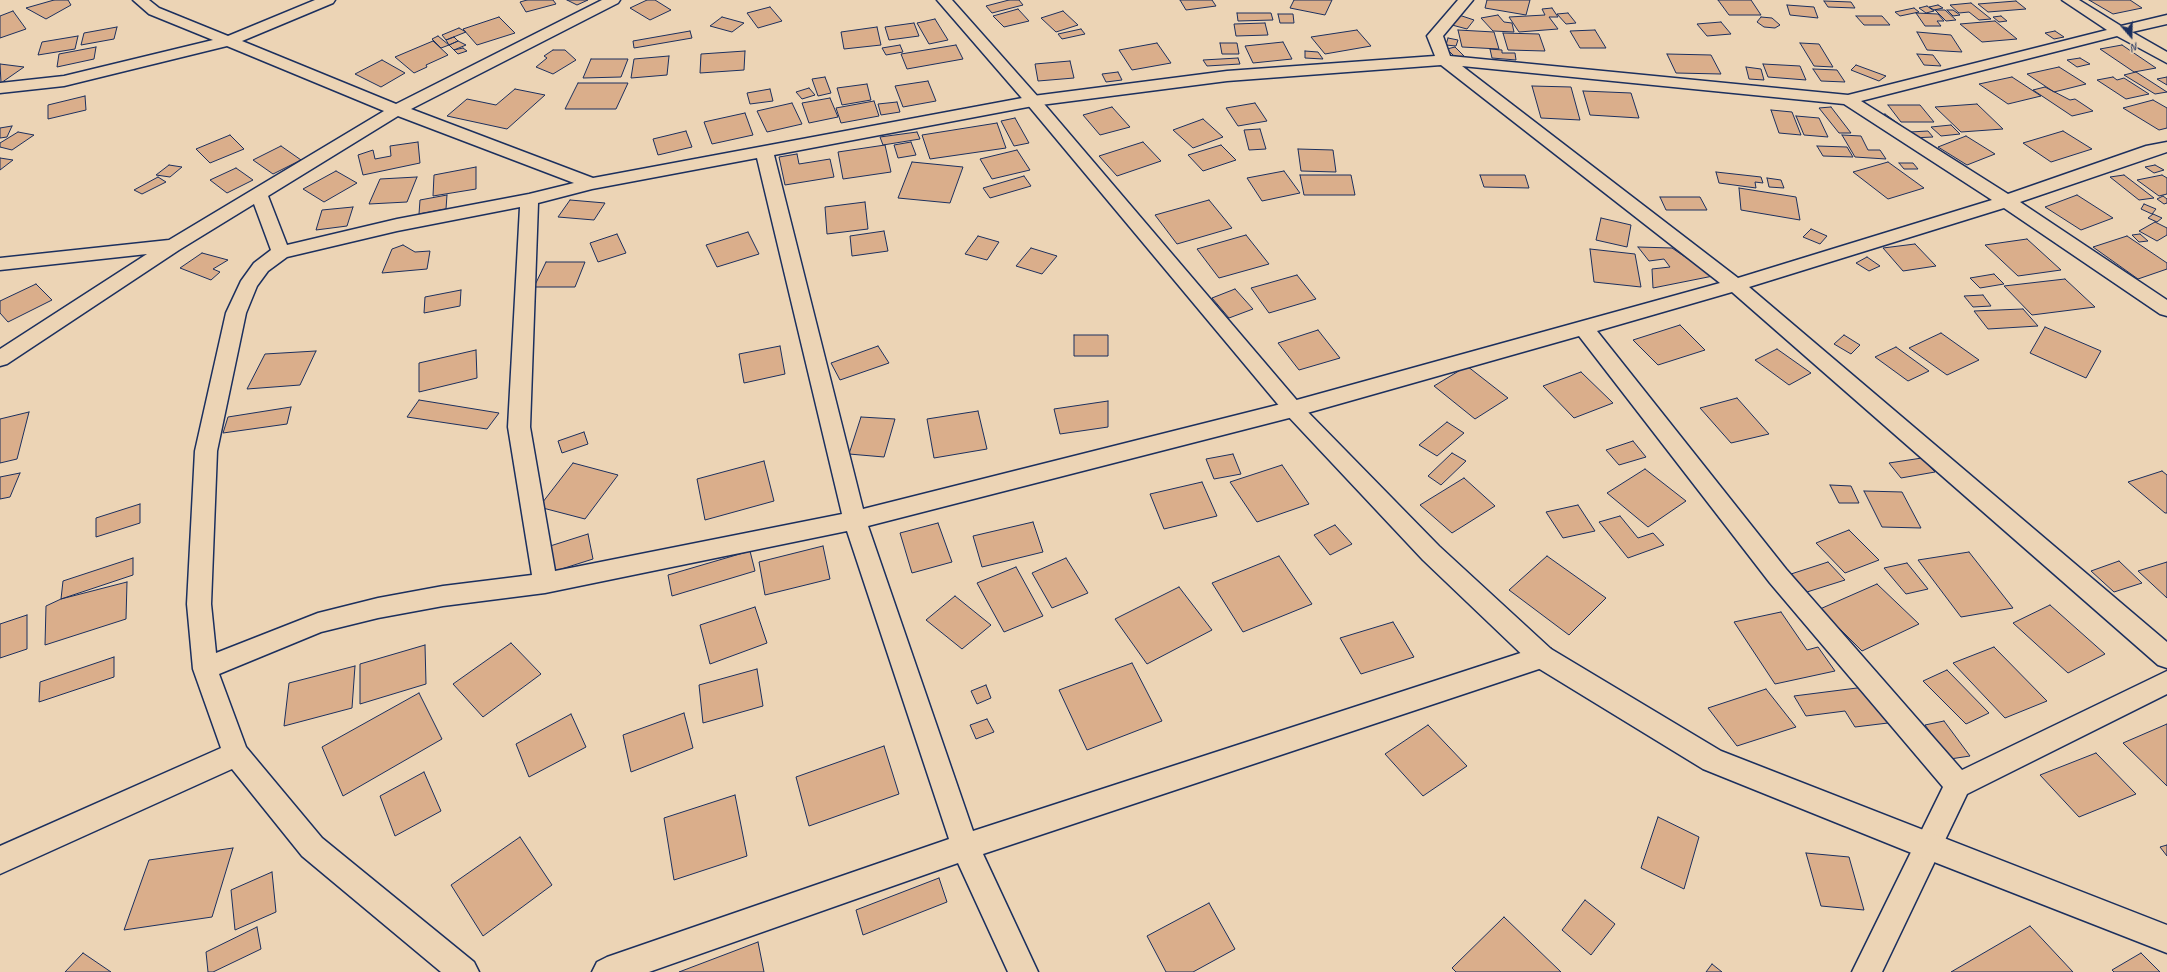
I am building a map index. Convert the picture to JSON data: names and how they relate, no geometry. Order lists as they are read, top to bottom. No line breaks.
{"north":"bottom"}
